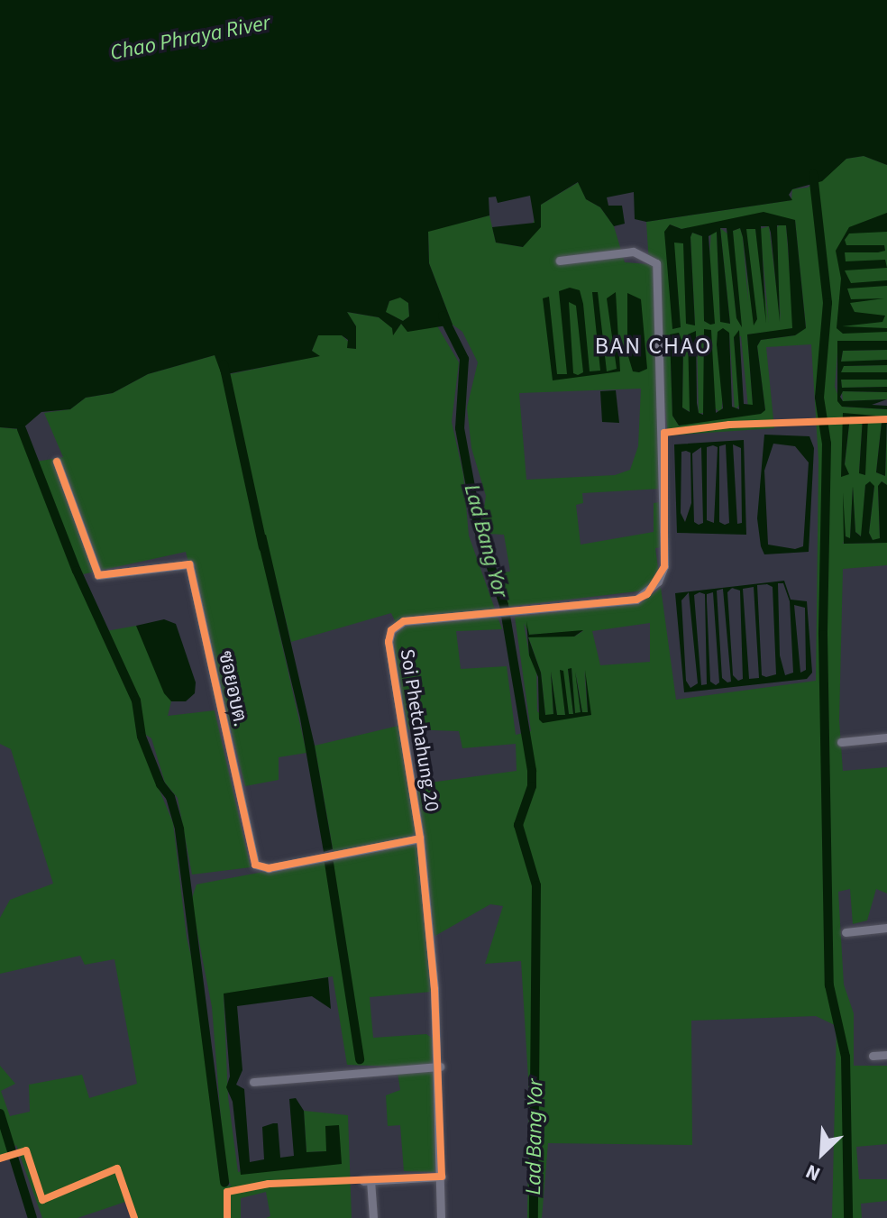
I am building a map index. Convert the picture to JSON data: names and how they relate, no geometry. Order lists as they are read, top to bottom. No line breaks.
{"streets":{"street":["ซอยอบต.","Soi Phetchahung 20"]},"crossings":[["ซอยอบต.","Soi Phetchahung 20"]],"districts":["BAN CHAO"],"water":["Chao Phraya River","Lad Bang Yor"],"north":"bottom left"}
